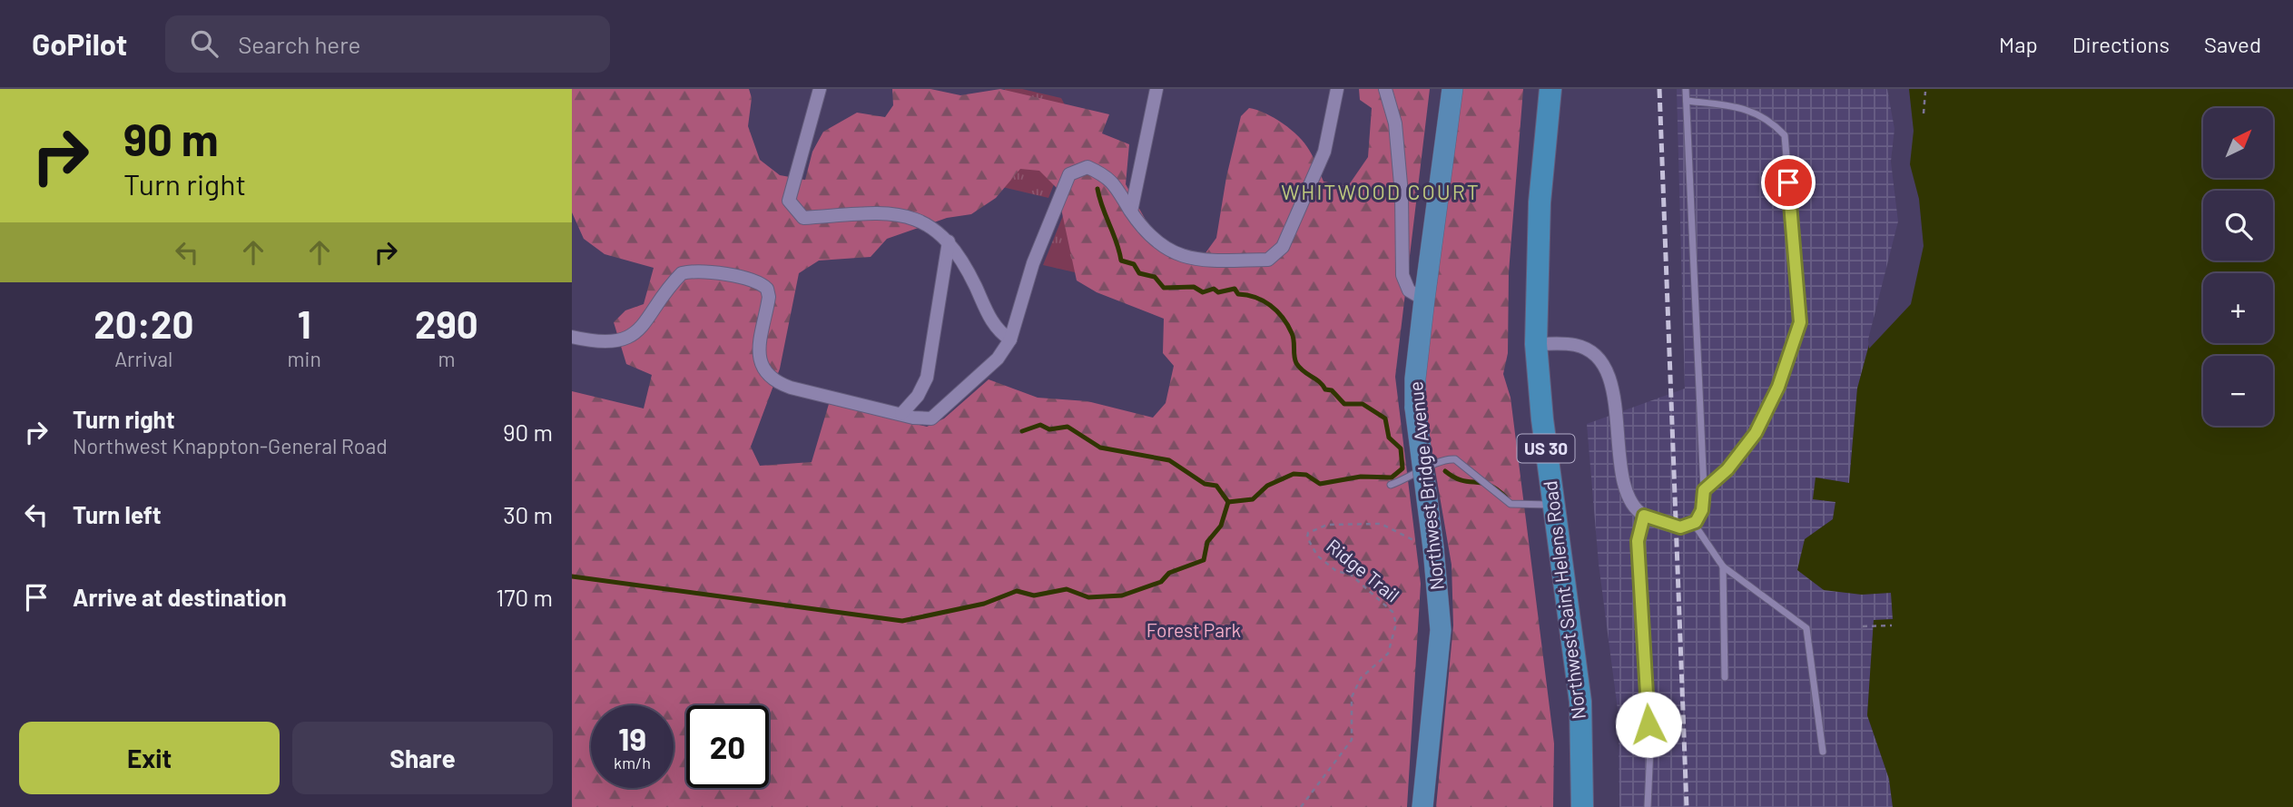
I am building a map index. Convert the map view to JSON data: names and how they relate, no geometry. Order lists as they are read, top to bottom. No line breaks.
{"streets":{"highway":["US 30","Northwest Saint Helens Road"],"main road":["Northwest Bridge Avenue"],"path":["Ridge Trail"]},"crossings":[["Northwest Bridge Avenue","Ridge Trail"]],"districts":["WHITWOOD COURT"],"parks":["Forest Park"],"north":"top right","page":{"header":"GoPilot","search":"Search here","nav":["Map","Directions","Saved"],"turn":["90 m","Turn right"],"map_buttons":["+","−"],"eta":["20:20","Arrival","1","min","290","m"],"list":[{"name":"Turn right","note":"Northwest Knappton-General Road","value":"90 m"},{"name":"Turn left","value":"30 m"},{"name":"Arrive at destination","value":"170 m"}],"speed":"19 km/h","limit":"20","buttons":["Exit","Share"]}}
